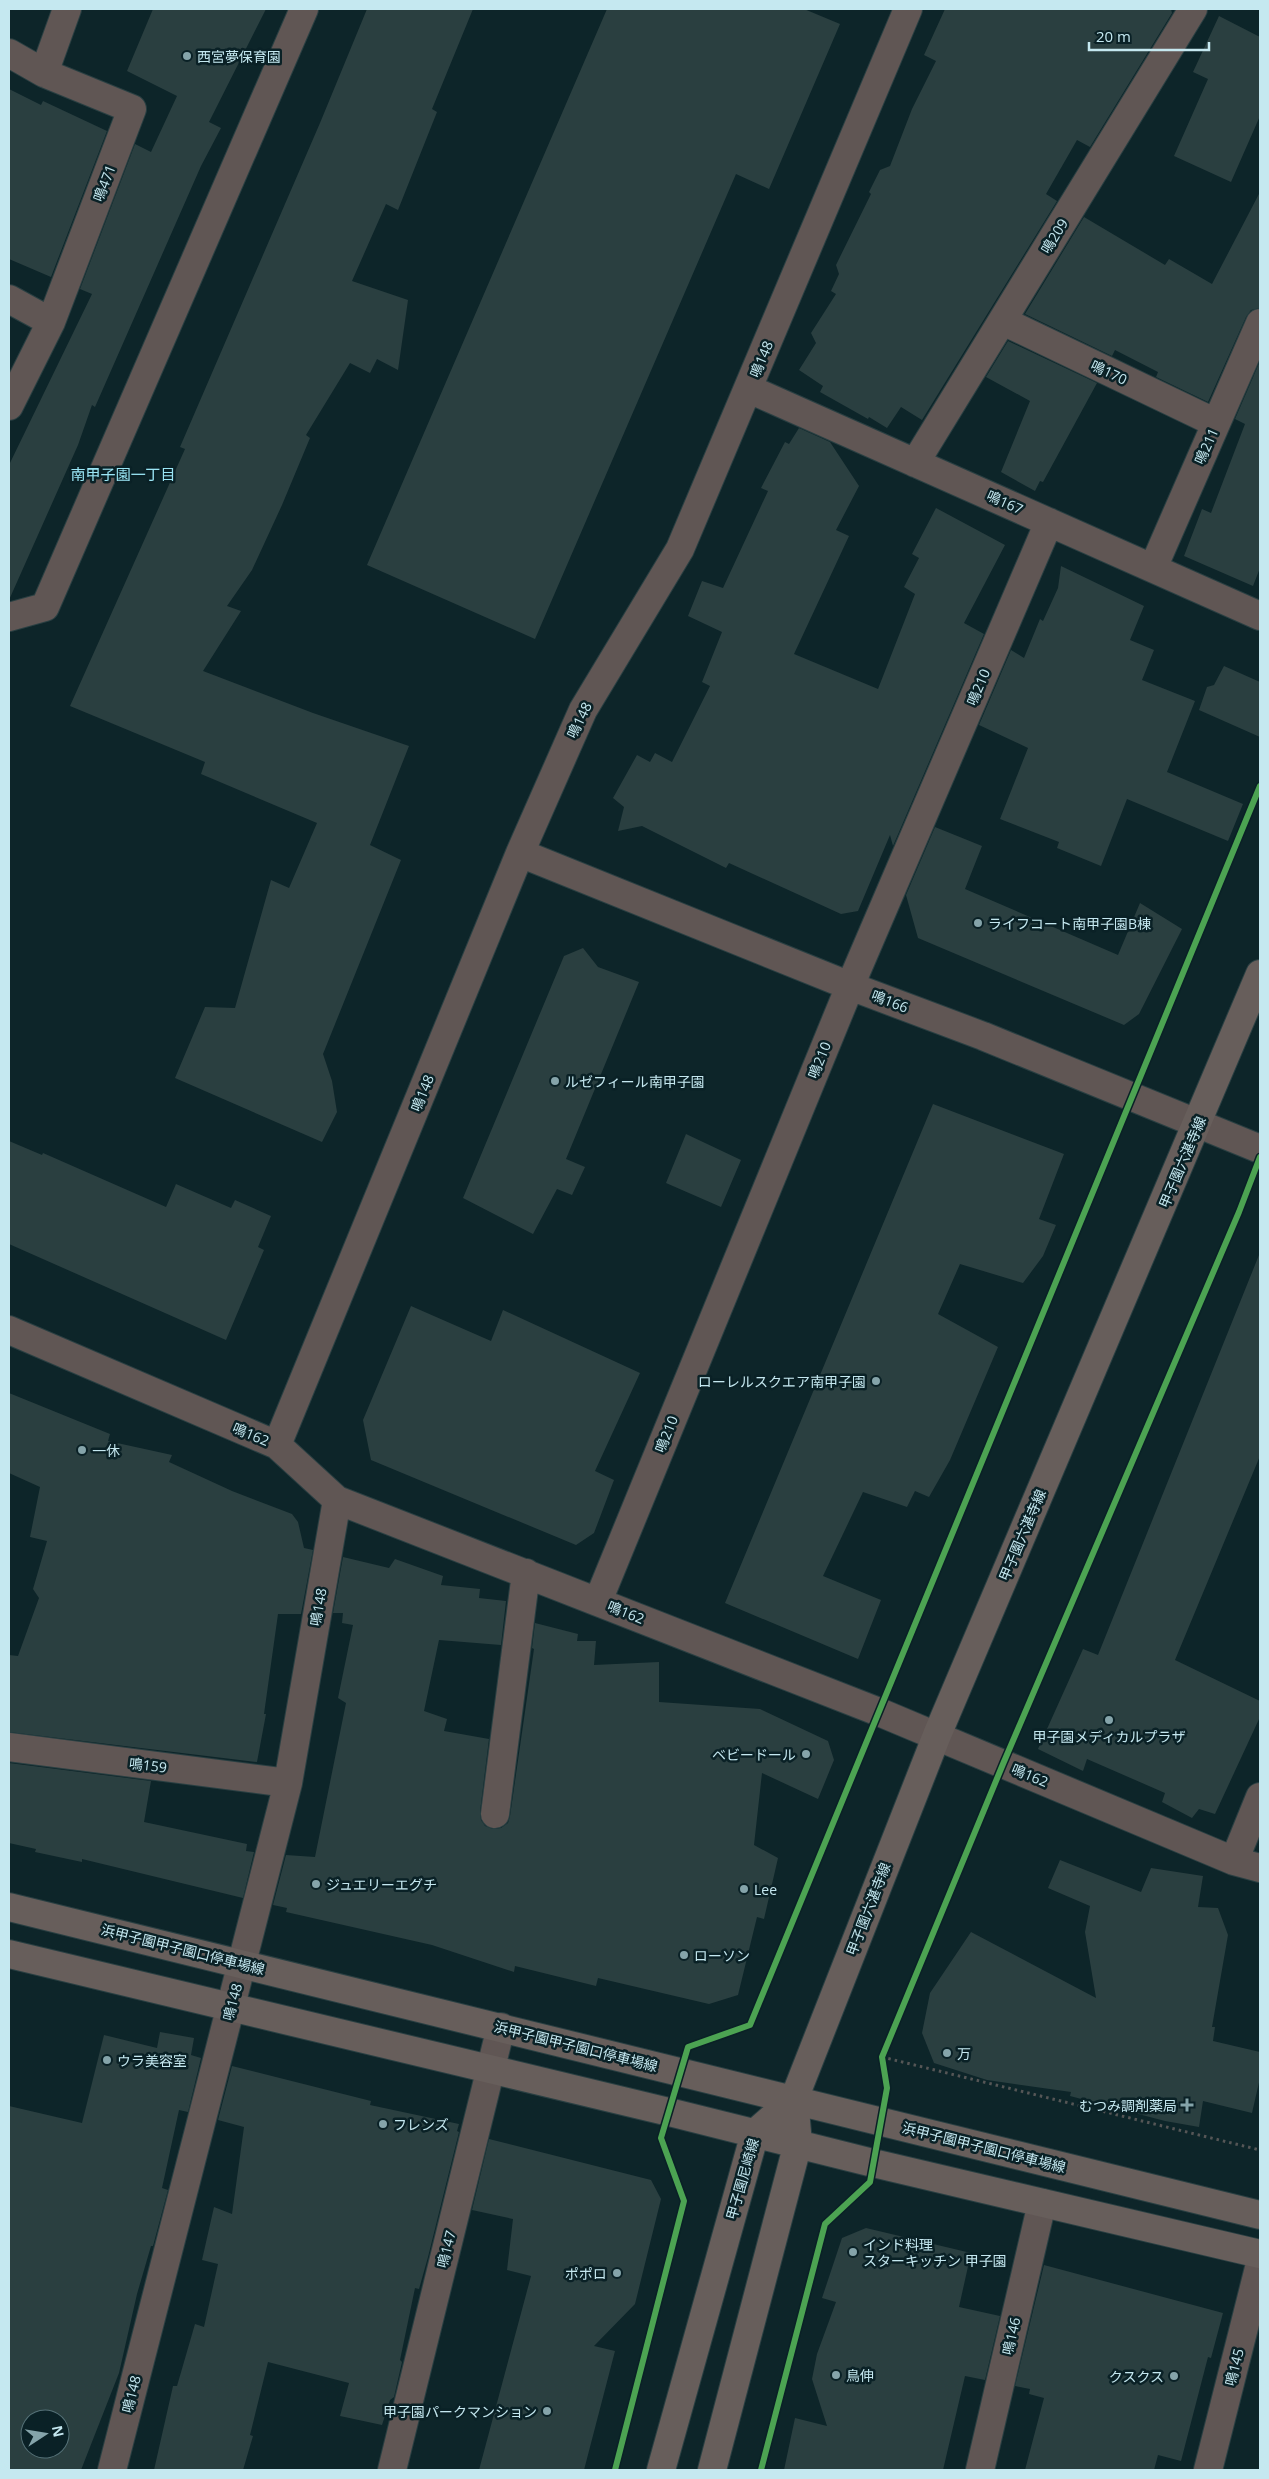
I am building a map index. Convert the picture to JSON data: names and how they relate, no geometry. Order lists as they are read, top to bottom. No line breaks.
{"streets":{"main road":["甲子園六湛寺線","浜甲子園甲子園口停車場線","甲子園尼崎線"],"street":["鳴471","鳴209","鳴148","鳴170","鳴211","鳴167","鳴210","鳴166","鳴162","鳴159","鳴147","鳴146","鳴145"]},"crossings":[["鳴209","鳴170"],["鳴209","鳴167"],["鳴148","鳴167"],["鳴148","鳴166"],["鳴148","鳴162"],["鳴148","鳴159"],["鳴148","浜甲子園甲子園口停車場線"],["鳴170","鳴211"],["鳴211","鳴167"],["鳴167","鳴210"],["鳴210","鳴166"],["鳴210","鳴162"],["鳴166","甲子園六湛寺線"],["甲子園六湛寺線","鳴162"],["甲子園六湛寺線","浜甲子園甲子園口停車場線"],["甲子園六湛寺線","甲子園尼崎線"],["浜甲子園甲子園口停車場線","甲子園尼崎線"],["浜甲子園甲子園口停車場線","鳴147"]],"districts":["南甲子園一丁目"],"places":{"other":["西宮夢保育園","ライフコート南甲子園B棟","ルゼフィール南甲子園","ローレルスクエア南甲子園","一休","甲子園メディカルプラザ","ベビードール","ジュエリーエグチ","Lee","ローソン","万","ウラ美容室","フレンズ","インド料理 スターキッチン 甲子園","ポポロ","鳥伸","クスクス","甲子園パークマンション"],"health":["むつみ調剤薬局"]},"scale_bar":"20 m","north":"right"}
